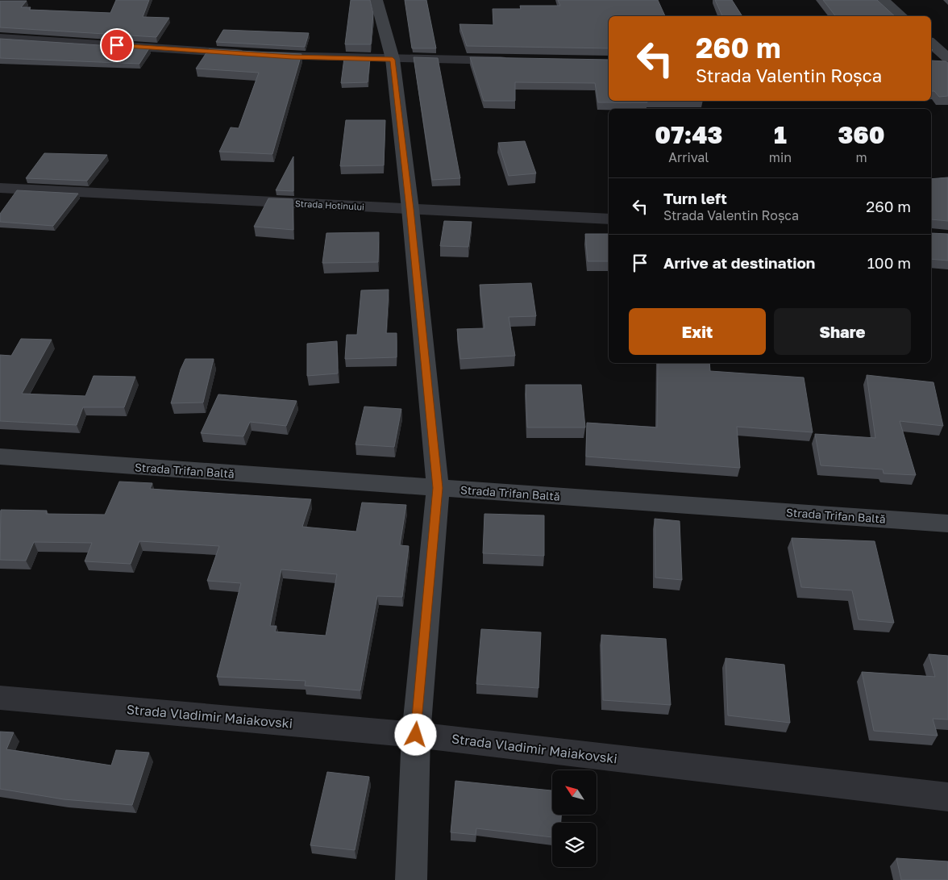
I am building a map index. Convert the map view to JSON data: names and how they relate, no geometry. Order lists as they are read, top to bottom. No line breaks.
{"streets":{"street":["Strada Hotinului","Strada Trifan Baltă","Strada Vladimir Maiakovski"]},"north":"top left","page":{"turn":["260 m","Strada Valentin Roșca"],"eta":["07:43","Arrival","1","min","360","m"],"list":[{"name":"Turn left","note":"Strada Valentin Roșca","value":"260 m"},{"name":"Arrive at destination","value":"100 m"}],"buttons":["Exit","Share"]}}
